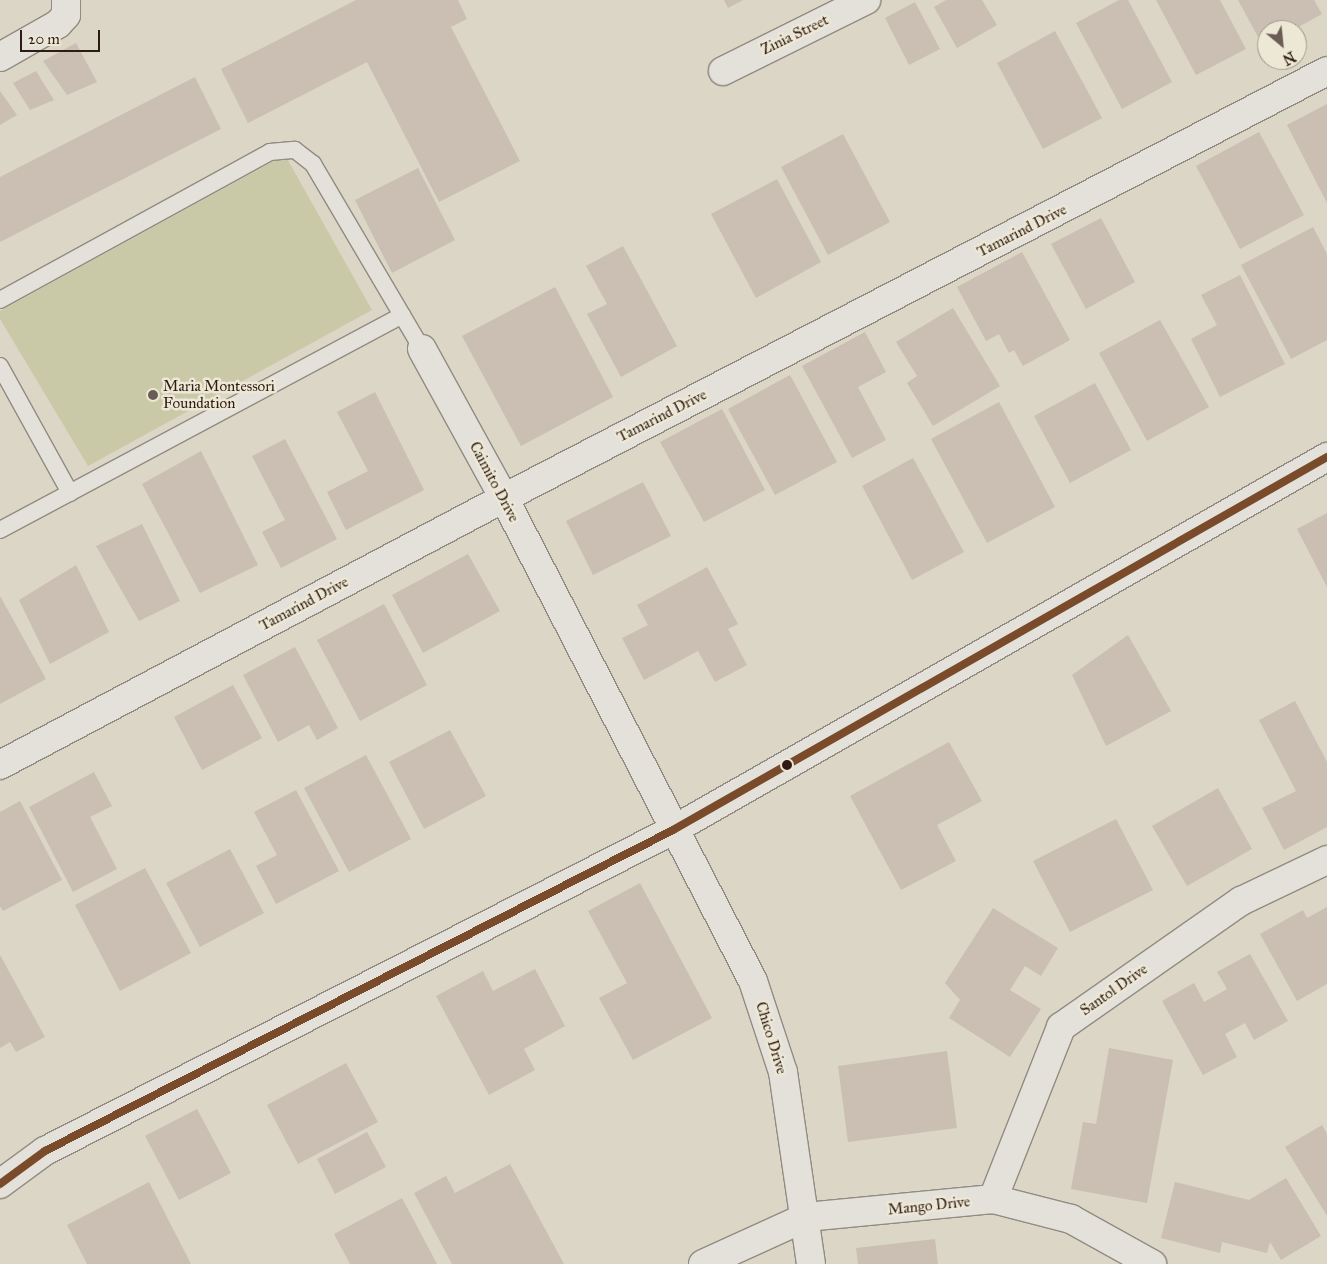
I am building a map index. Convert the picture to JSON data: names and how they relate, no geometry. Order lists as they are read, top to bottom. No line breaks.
{"streets":{"street":["Zinia Street","Tamarind Drive","Caimito Drive","Santol Drive","Chico Drive","Mango Drive"]},"crossings":[["Tamarind Drive","Caimito Drive"],["Caimito Drive","Chico Drive"],["Santol Drive","Mango Drive"],["Chico Drive","Mango Drive"]],"places":["Maria Montessori Foundation"],"scale_bar":"20 m","north":"bottom right"}
